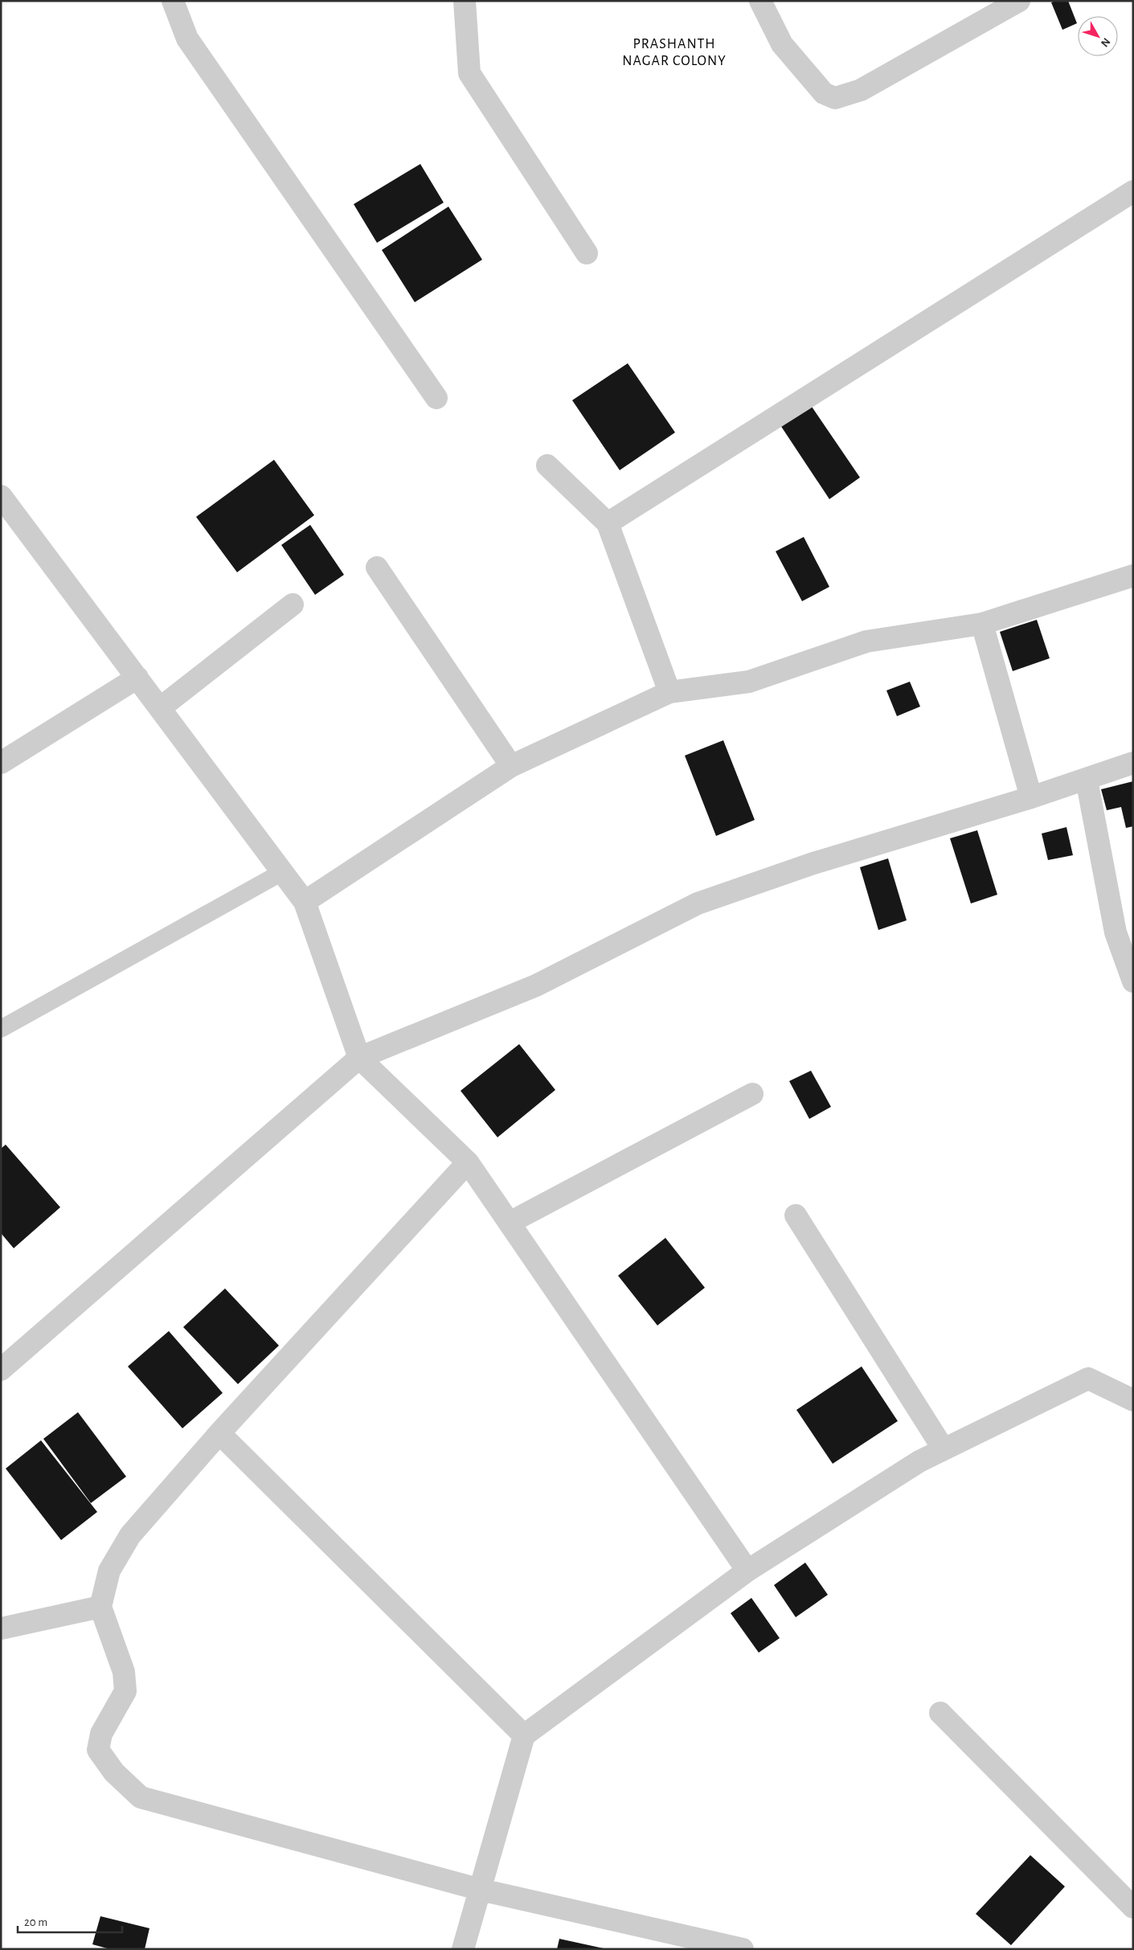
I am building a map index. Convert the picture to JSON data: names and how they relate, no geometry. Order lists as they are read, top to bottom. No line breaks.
{"districts":["PRASHANTH NAGAR COLONY"],"scale_bar":"20 m","north":"bottom right"}
